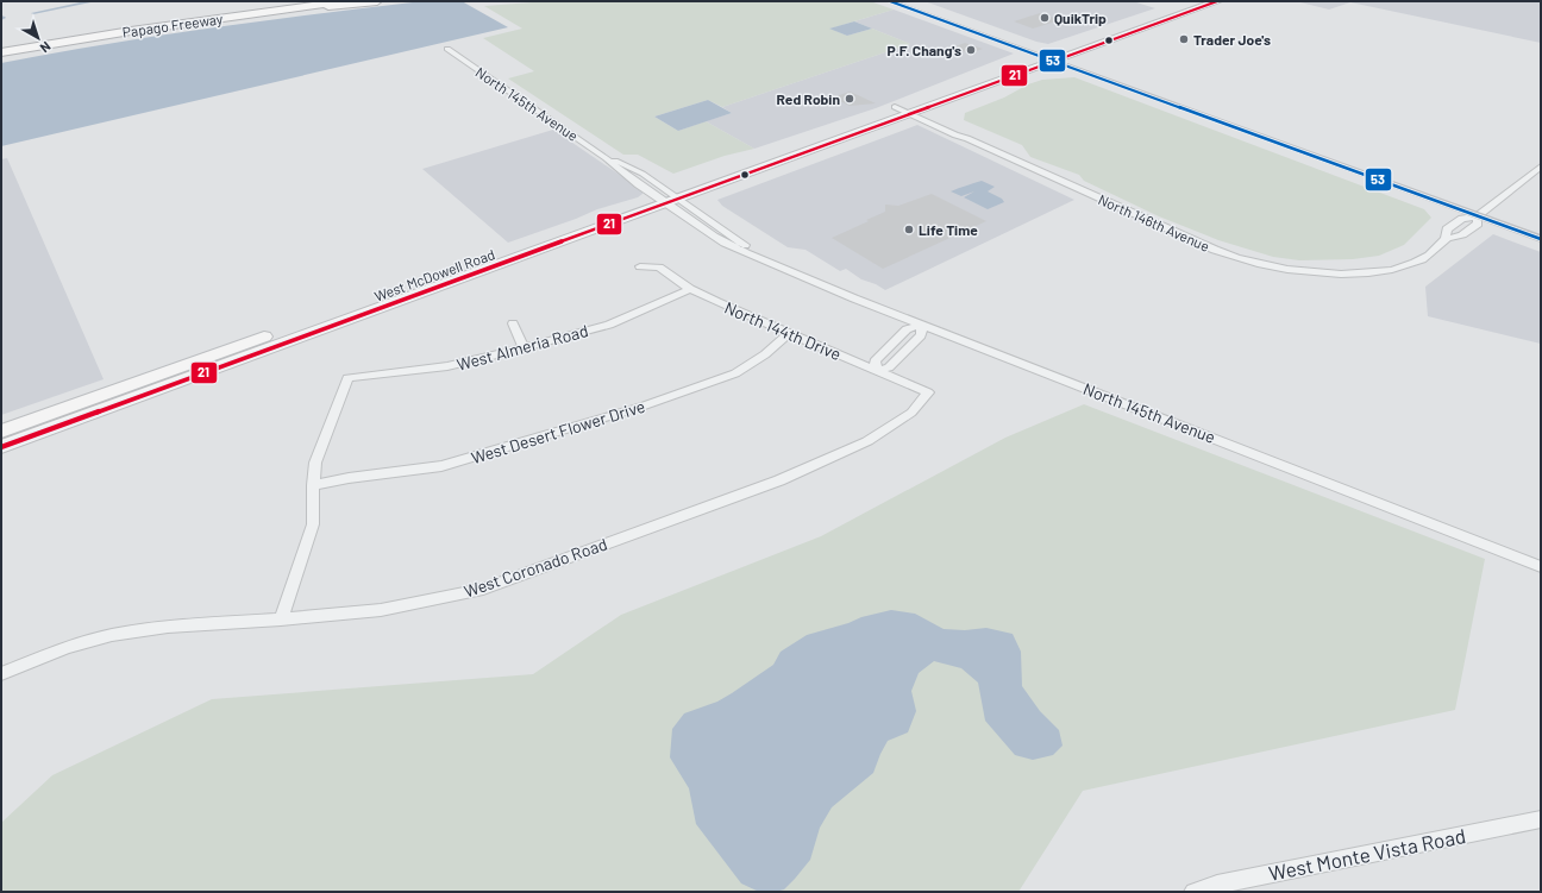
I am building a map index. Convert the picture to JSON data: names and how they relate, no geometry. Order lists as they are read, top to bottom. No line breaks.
{"streets":{"highway":["Papago Freeway"],"main road":["West McDowell Road"],"street":["North 145th Avenue","North 146th Avenue","North 144th Drive","West Almeria Road","West Desert Flower Drive","West Coronado Road","West Monte Vista Road"]},"crossings":[["North 145th Avenue","West McDowell Road"],["North 146th Avenue","West McDowell Road"],["North 144th Drive","West Almeria Road"],["North 144th Drive","West Desert Flower Drive"],["North 144th Drive","West Coronado Road"],["West Almeria Road","West Desert Flower Drive"]],"places":["QuikTrip","Trader Joe's","P.F. Chang's","Red Robin","Life Time"],"lines":["transit line 21","transit line 53"],"north":"bottom right"}
